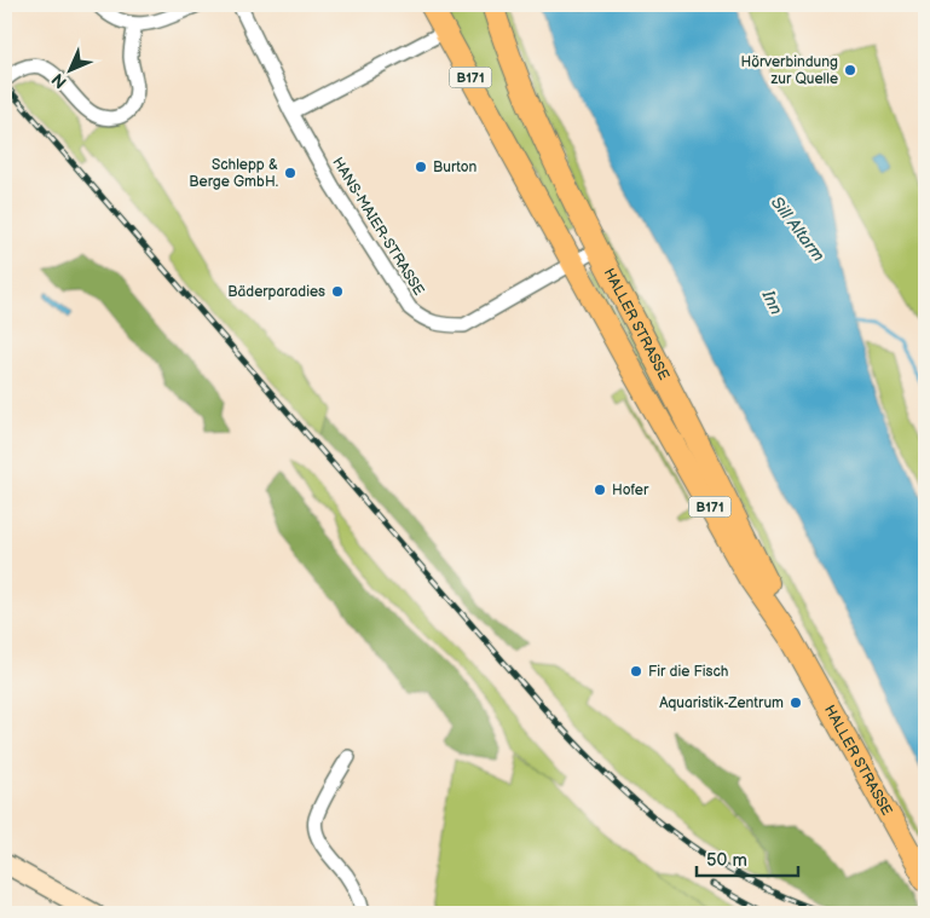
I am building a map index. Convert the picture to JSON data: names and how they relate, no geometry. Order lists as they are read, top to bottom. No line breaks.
{"streets":{"main road":["B171","HALLER STRASSE"],"street":["HANS-MAIER-STRASSE"]},"crossings":[["HANS-MAIER-STRASSE","HALLER STRASSE"]],"water":["Sill Altarm","Inn"],"places":["Hörverbindung zur Quelle","Burton","Schlepp & Berge GmbH.","Bäderparadies","Hofer","Fir die Fisch","Aquaristik-Zentrum"],"scale_bar":"50 m","north":"bottom left"}
